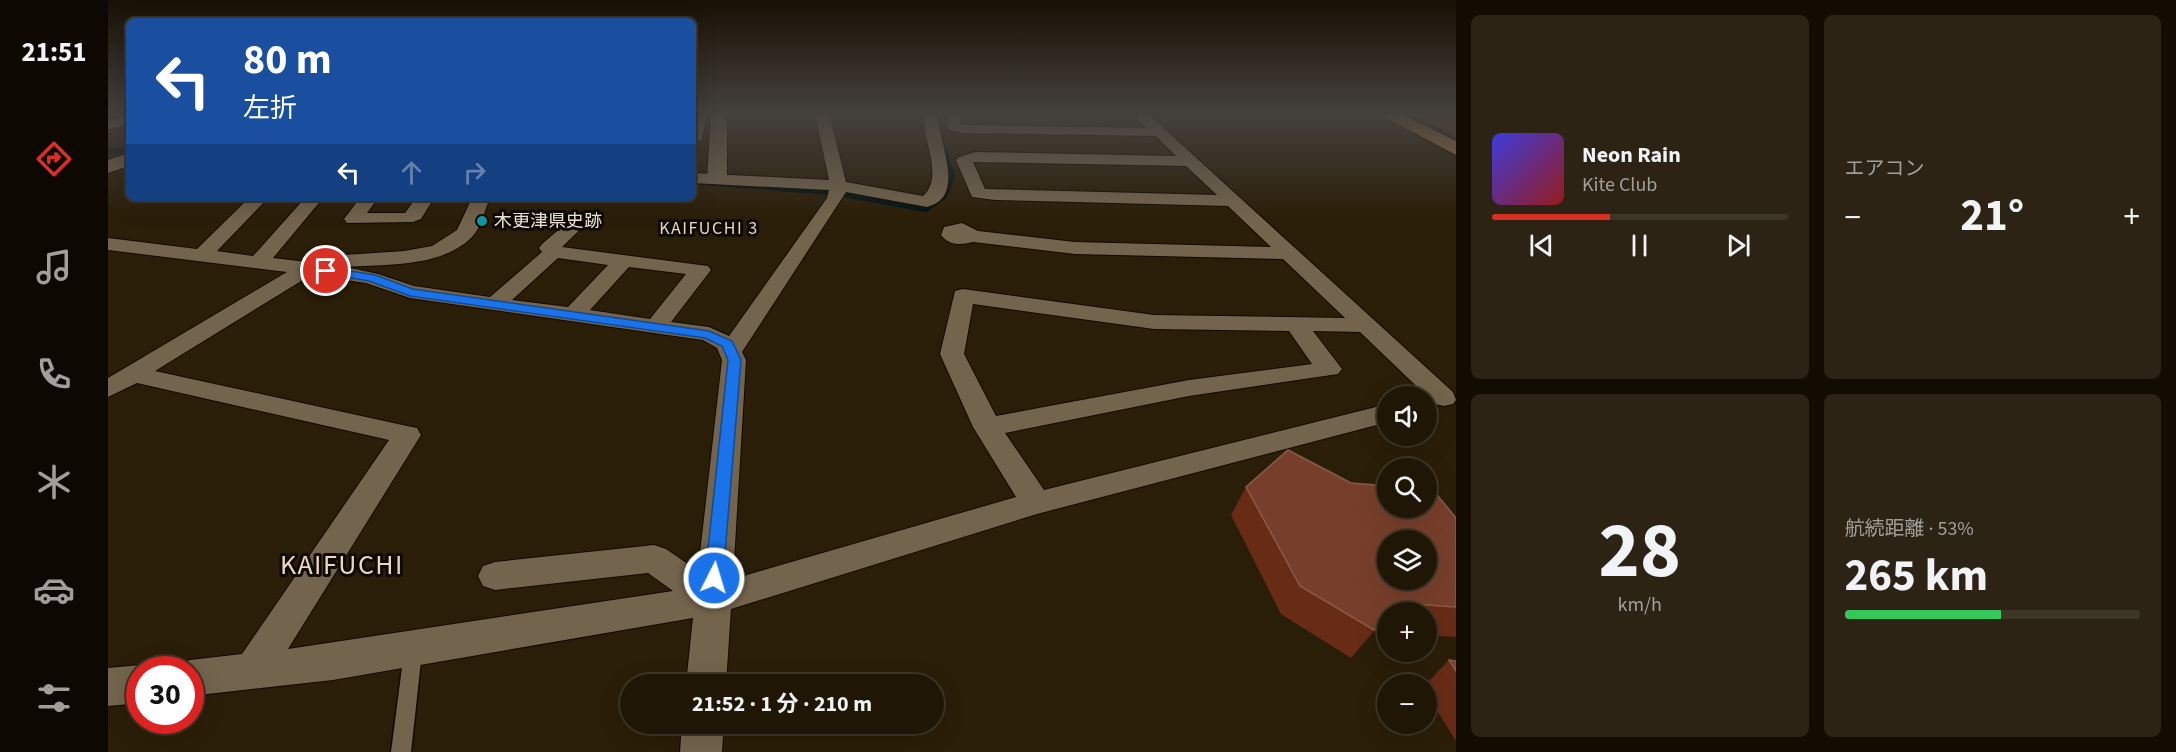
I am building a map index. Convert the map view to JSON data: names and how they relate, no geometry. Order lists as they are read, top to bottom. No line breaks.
{"districts":["KAIFUCHI 3","KAIFUCHI"],"places":["木更津県史跡"],"page":{"tabs":"21:51","tile":["エアコン",["28","km/h"],["航続距離 · 53%","265 km"]],"turn":["80 m","左折"],"song":["Neon Rain","Kite Club"],"heat":["−","21°","+"],"map_buttons":["+","−"],"limit":"30","trip":"21:52 · 1 分 · 210 m"}}
